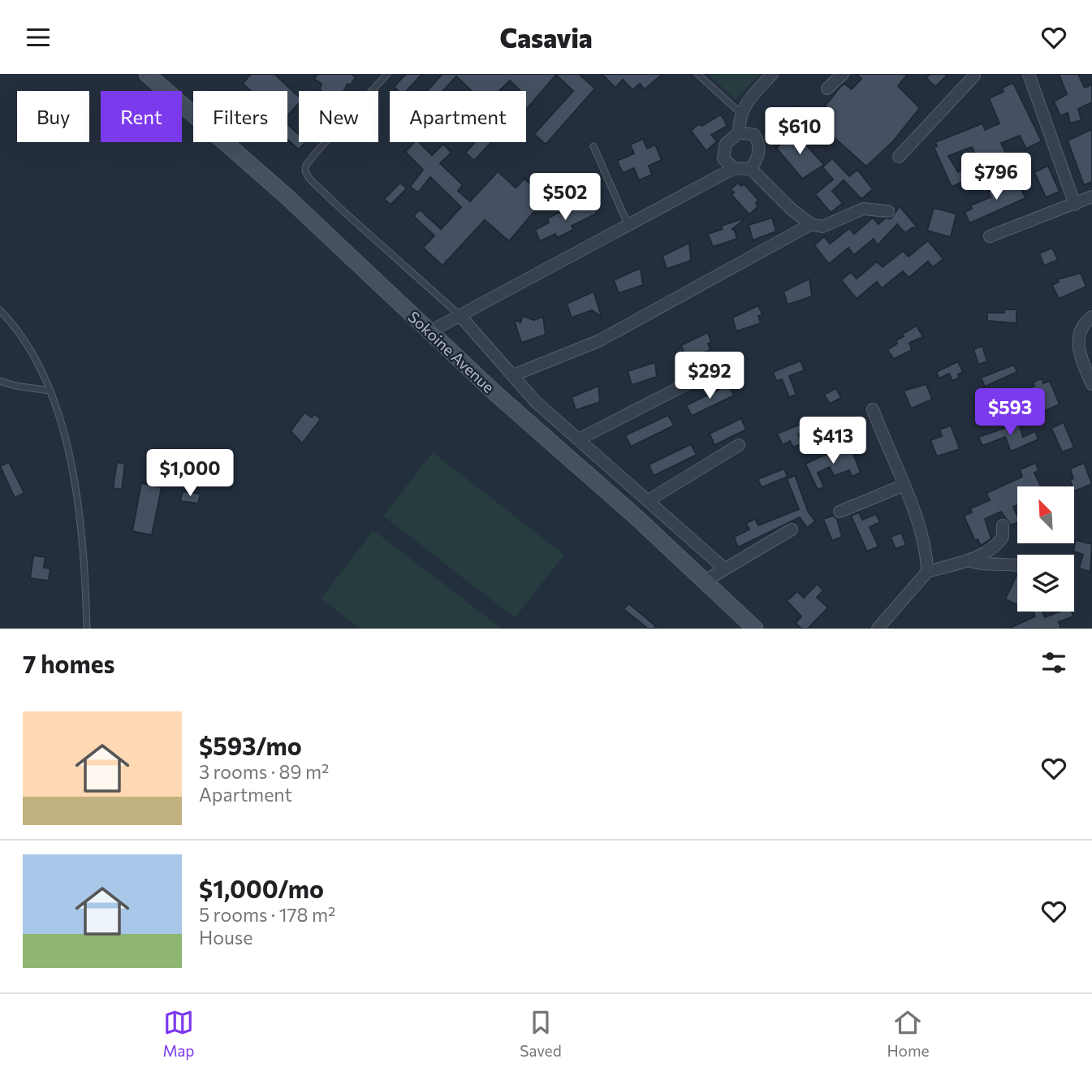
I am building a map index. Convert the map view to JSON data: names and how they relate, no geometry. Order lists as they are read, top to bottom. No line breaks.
{"streets":{"street":["Sokoine Avenue"]},"north":"top left","page":{"header":"Casavia","chip":["Buy","Rent","Filters","New","Apartment"],"price":["$610","$796","$502","$292","$593","$413","$1,000"],"heading":"7 homes","list":[{"name":"$593/mo","note":"3 rooms · 89 m² · Apartment"},{"name":"$1,000/mo","note":"5 rooms · 178 m² · House"}],"tabs":["Map","Saved","Home"]}}
